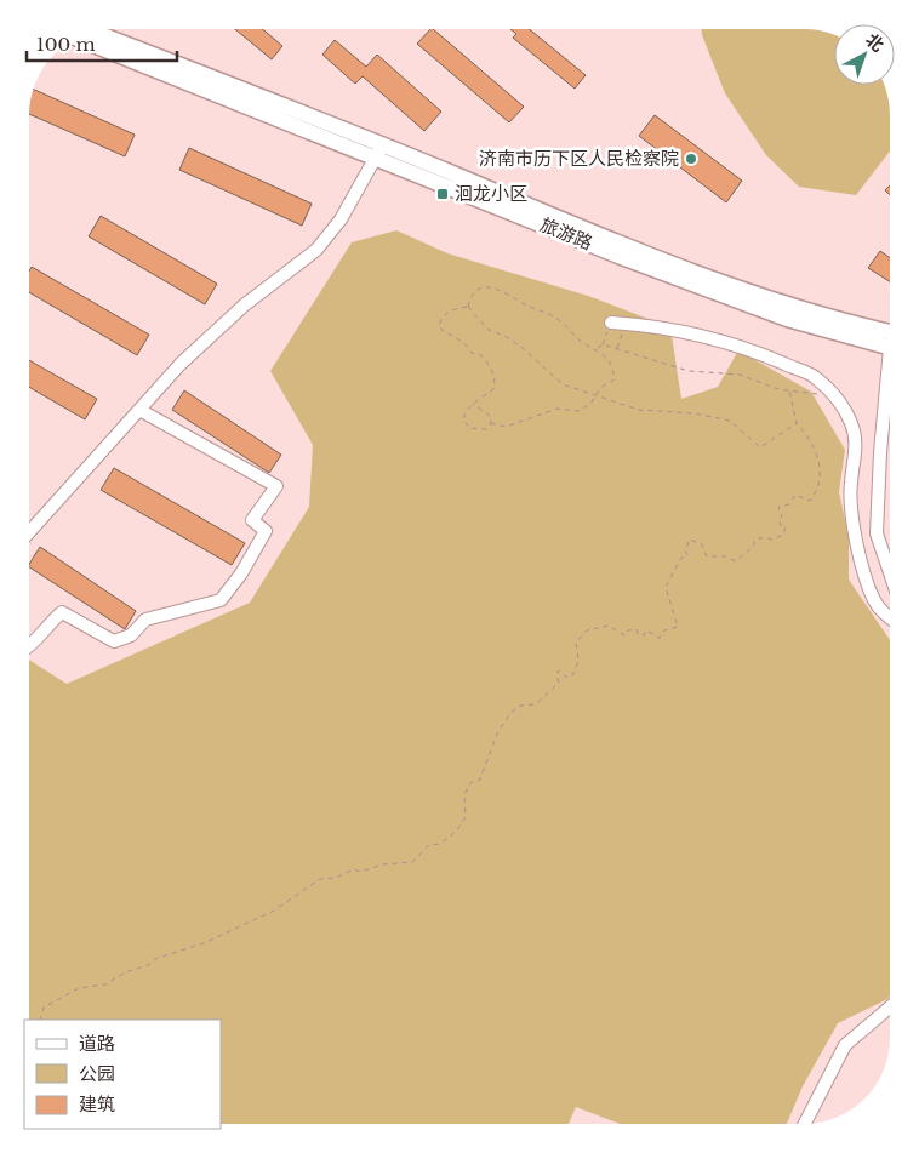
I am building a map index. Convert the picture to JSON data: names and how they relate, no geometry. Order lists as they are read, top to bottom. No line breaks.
{"streets":{"main road":["旅游路"]},"places":{"other":["济南市历下区人民检察院"],"transit":["洄龙小区"]},"legend":["道路","公园","建筑"],"scale_bar":"100 m","north":"top right"}
